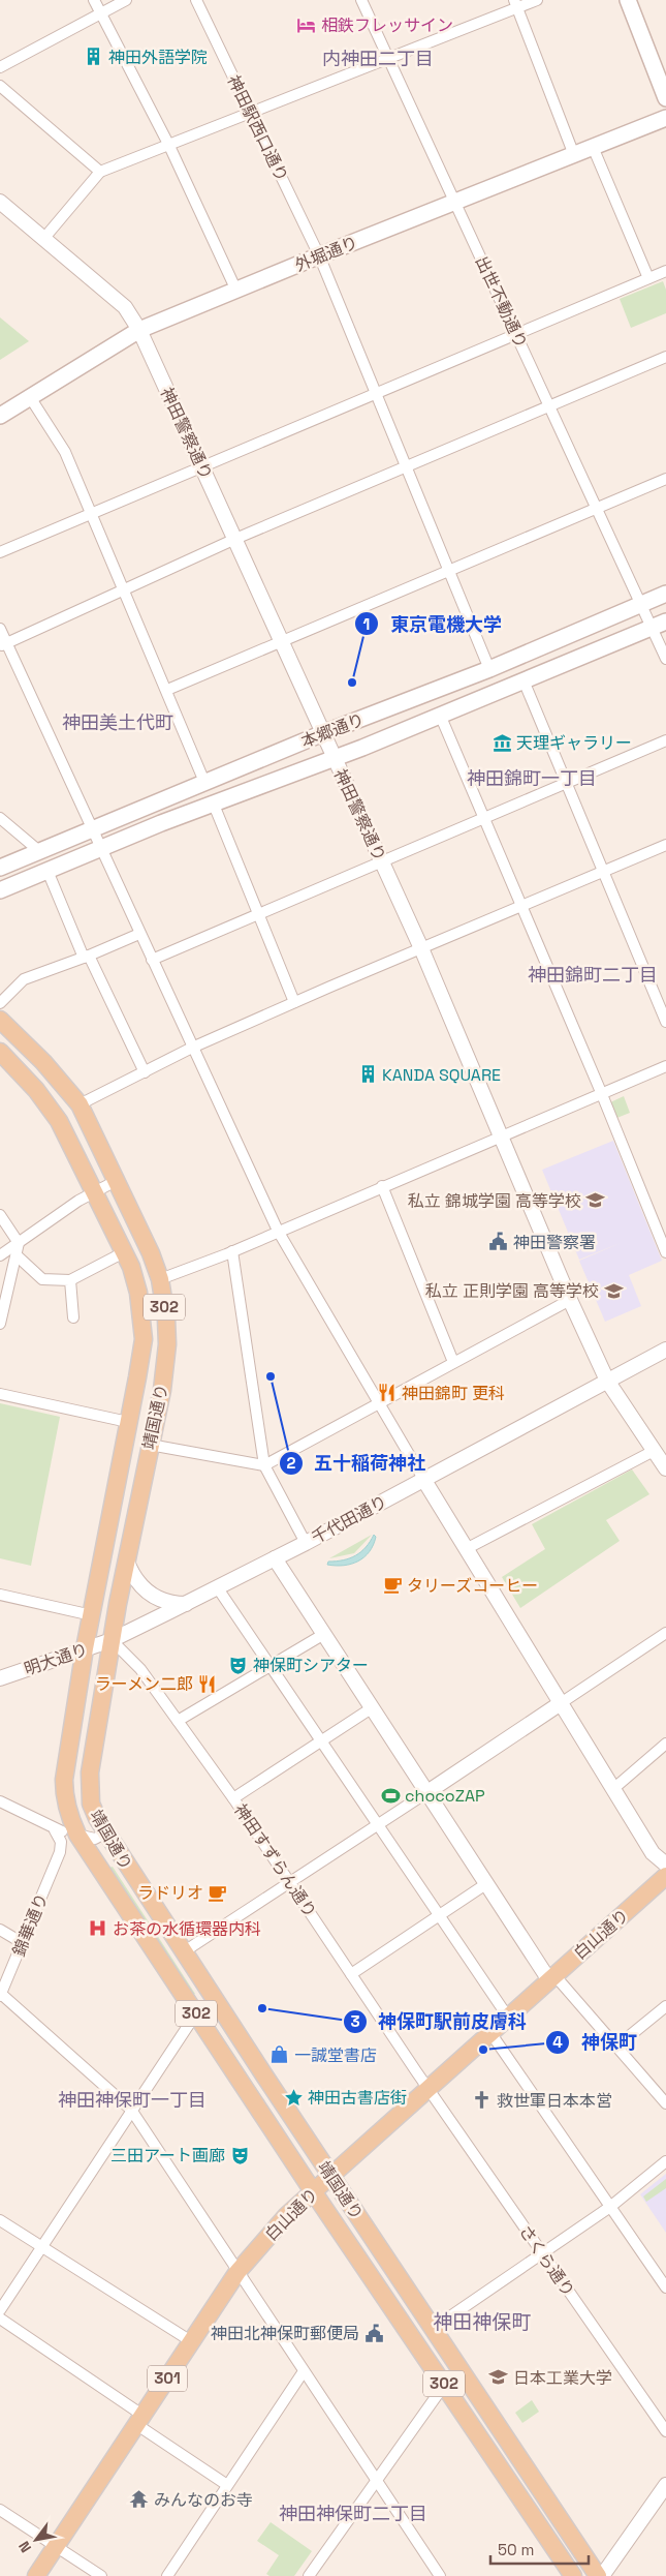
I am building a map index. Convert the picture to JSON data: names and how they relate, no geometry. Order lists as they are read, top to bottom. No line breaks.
{"streets":{"main road":["外堀通り","本郷通り","302","靖国通り","白山通り","301"],"street":["神田駅西口通り","出世不動通り","神田警察通り","千代田通り","明大通り","神田すずらん通り","錦華通り","さくら通り"]},"crossings":[["神田駅西口通り","外堀通り"],["神田駅西口通り","本郷通り"],["外堀通り","出世不動通り"],["外堀通り","神田警察通り"],["出世不動通り","本郷通り"],["神田警察通り","本郷通り"],["神田警察通り","千代田通り"],["靖国通り","千代田通り"],["靖国通り","明大通り"],["靖国通り","神田すずらん通り"],["靖国通り","錦華通り"],["靖国通り","白山通り"],["千代田通り","明大通り"],["千代田通り","神田すずらん通り"],["明大通り","神田すずらん通り"],["神田すずらん通り","白山通り"],["神田すずらん通り","さくら通り"],["白山通り","さくら通り"]],"districts":["内神田二丁目","神田美土代町","神田錦町一丁目","神田錦町二丁目","神田神保町一丁目","神田神保町","神田神保町二丁目"],"places":{"hotel":["相鉄フレッサイン"],"building":["神田外語学院","KANDA SQUARE"],"other":["東京電機大学","五十稲荷神社","神保町駅前皮膚科","神保町"],"museum":["天理ギャラリー"],"school or university":["私立 錦城学園 高等学校","私立 正則学園 高等学校","日本工業大学"],"public building":["神田警察署","神田北神保町郵便局"],"restaurant":["神田錦町 更科","ラーメン二郎"],"cafe":["タリーズコーヒー","ラドリオ"],"theatre":["神保町シアター","三田アート画廊"],"sports":["chocoZAP"],"hospital":["お茶の水循環器内科"],"shop":["一誠堂書店"],"place":["神田古書店街"],"church":["救世軍日本本営"],"temple":["みんなのお寺"]},"scale_bar":"50 m","north":"bottom left"}
